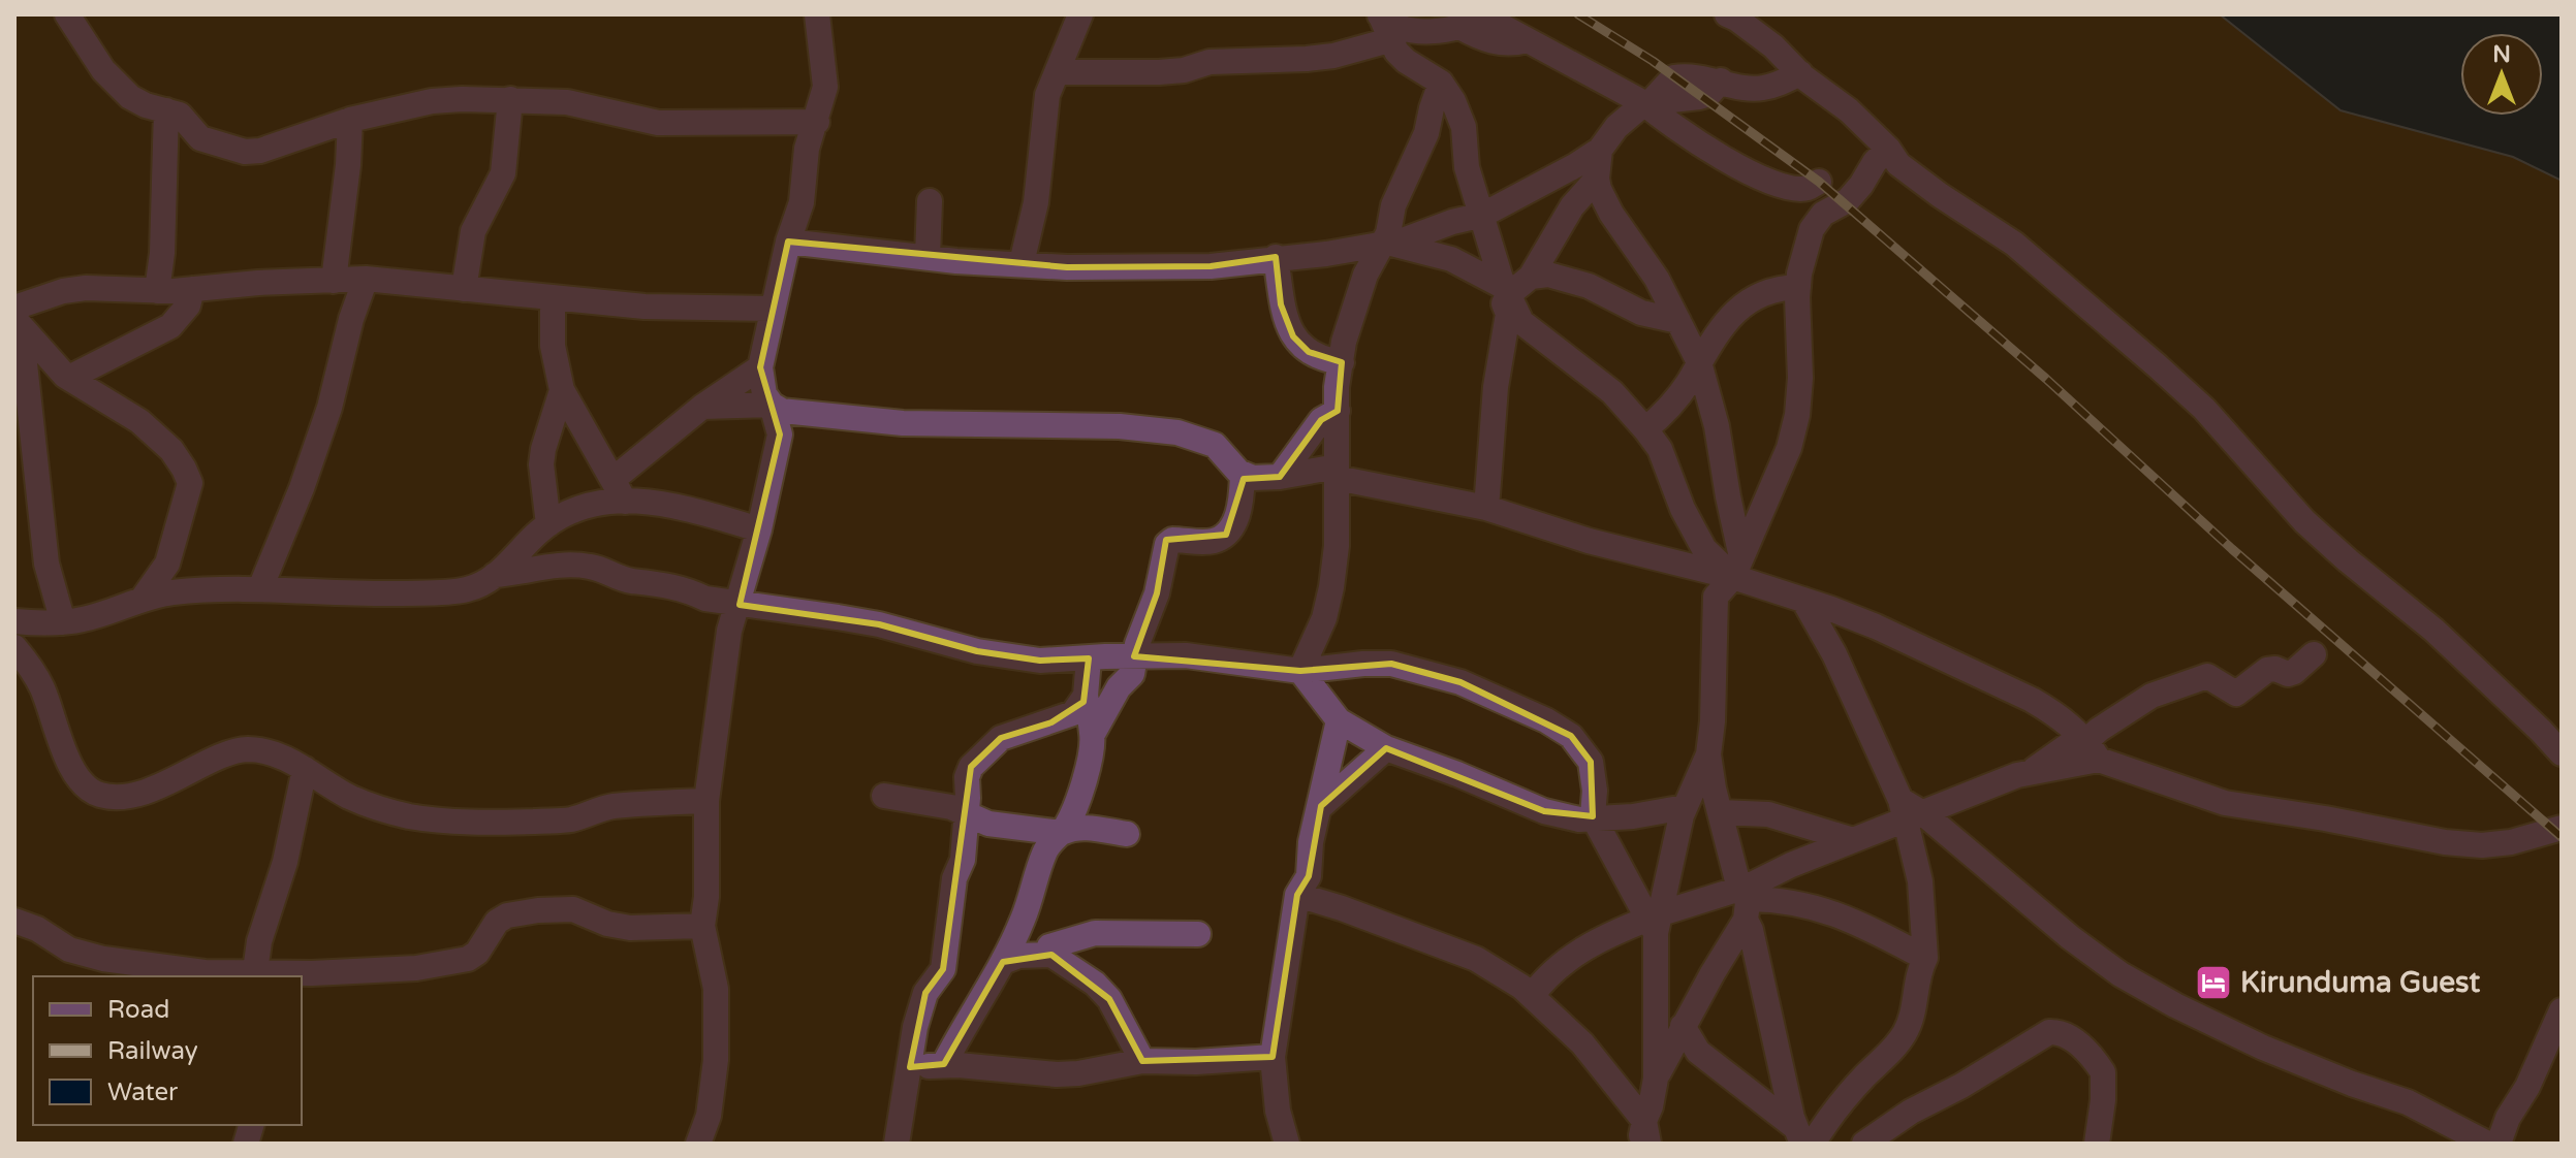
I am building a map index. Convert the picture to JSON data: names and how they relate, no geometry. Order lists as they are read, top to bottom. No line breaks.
{"places":{"hotel":["Kirunduma Guest"]},"legend":["Road","Railway","Water"],"north":"top"}
